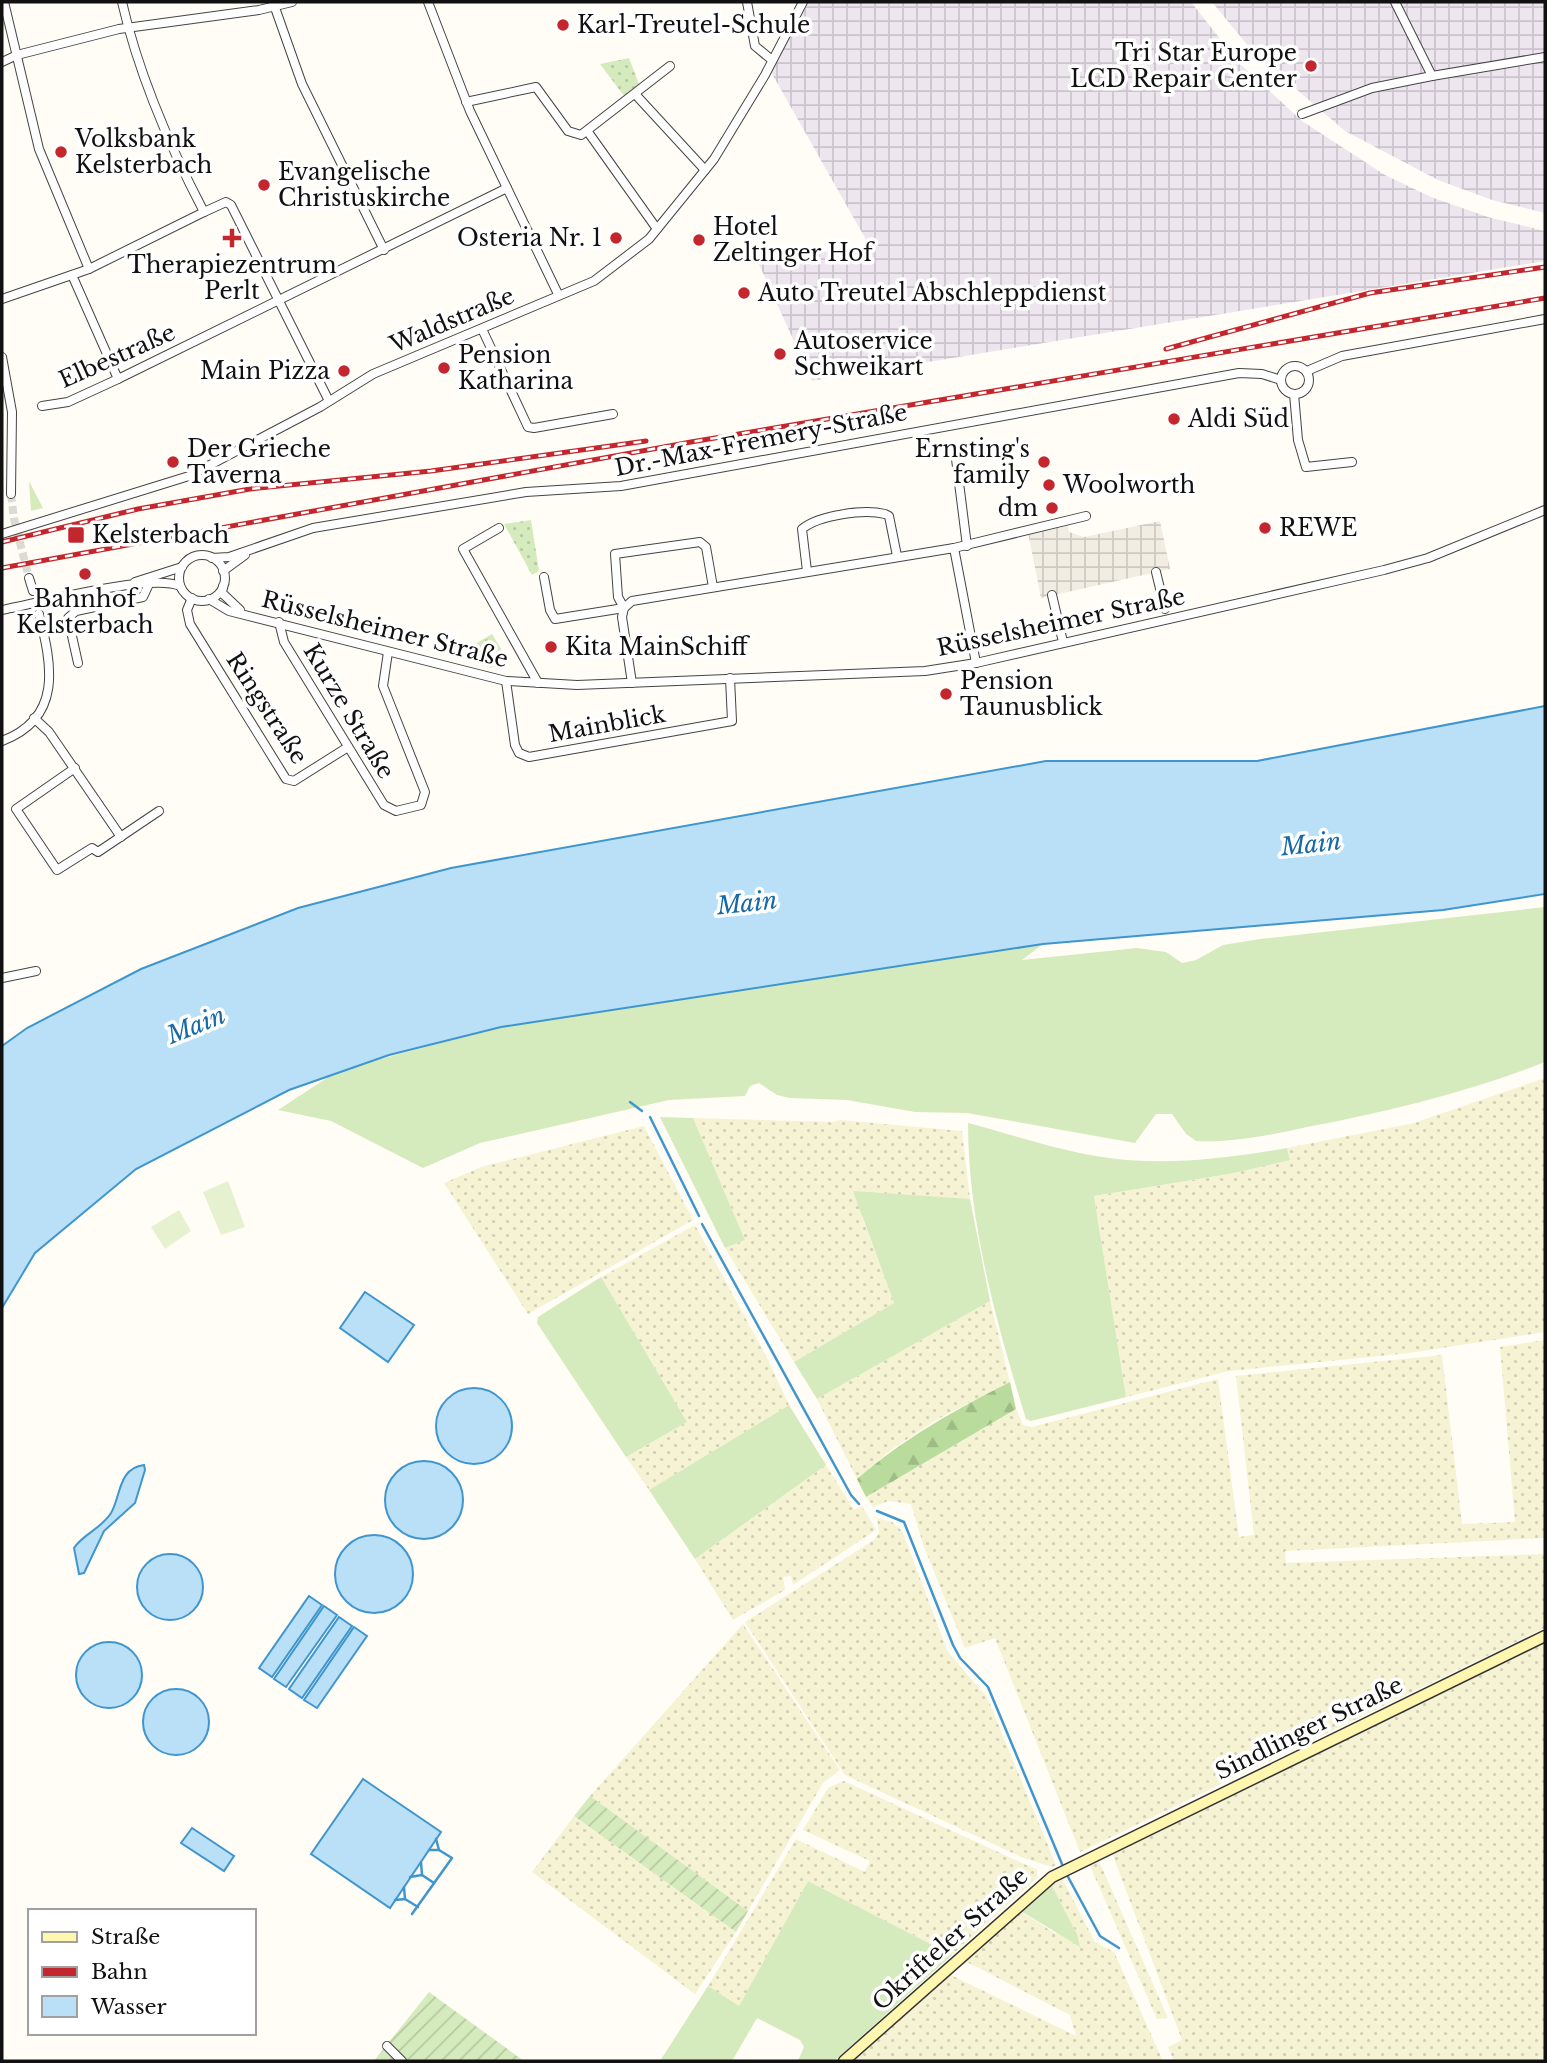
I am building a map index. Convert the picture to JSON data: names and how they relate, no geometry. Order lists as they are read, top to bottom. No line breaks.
{"streets":{"street":["Waldstraße","Elbestraße","Dr.-Max-Fremery-Straße","Rüsselsheimer Straße","Ringstraße","Kurze Straße","Mainblick","Sindlinger Straße","Okrifteler Straße"]},"crossings":[["Dr.-Max-Fremery-Straße","Rüsselsheimer Straße"],["Dr.-Max-Fremery-Straße","Ringstraße"],["Rüsselsheimer Straße","Ringstraße"],["Rüsselsheimer Straße","Kurze Straße"],["Rüsselsheimer Straße","Mainblick"],["Ringstraße","Kurze Straße"],["Sindlinger Straße","Okrifteler Straße"]],"water":["Main"],"places":{"other":["Karl-Treutel-Schule","Tri Star Europe LCD Repair Center","Volksbank Kelsterbach","Evangelische Christuskirche","Osteria Nr. 1","Hotel Zeltinger Hof","Auto Treutel Abschleppdienst","Autoservice Schweikart","Pension Katharina","Main Pizza","Aldi Süd","Der Grieche Taverna","Ernsting's family","Woolworth","dm","REWE","Bahnhof Kelsterbach","Kita MainSchiff","Pension Taunusblick"],"health":["Therapiezentrum Perlt"],"transit":["Kelsterbach"]},"legend":["Straße","Bahn","Wasser"]}
